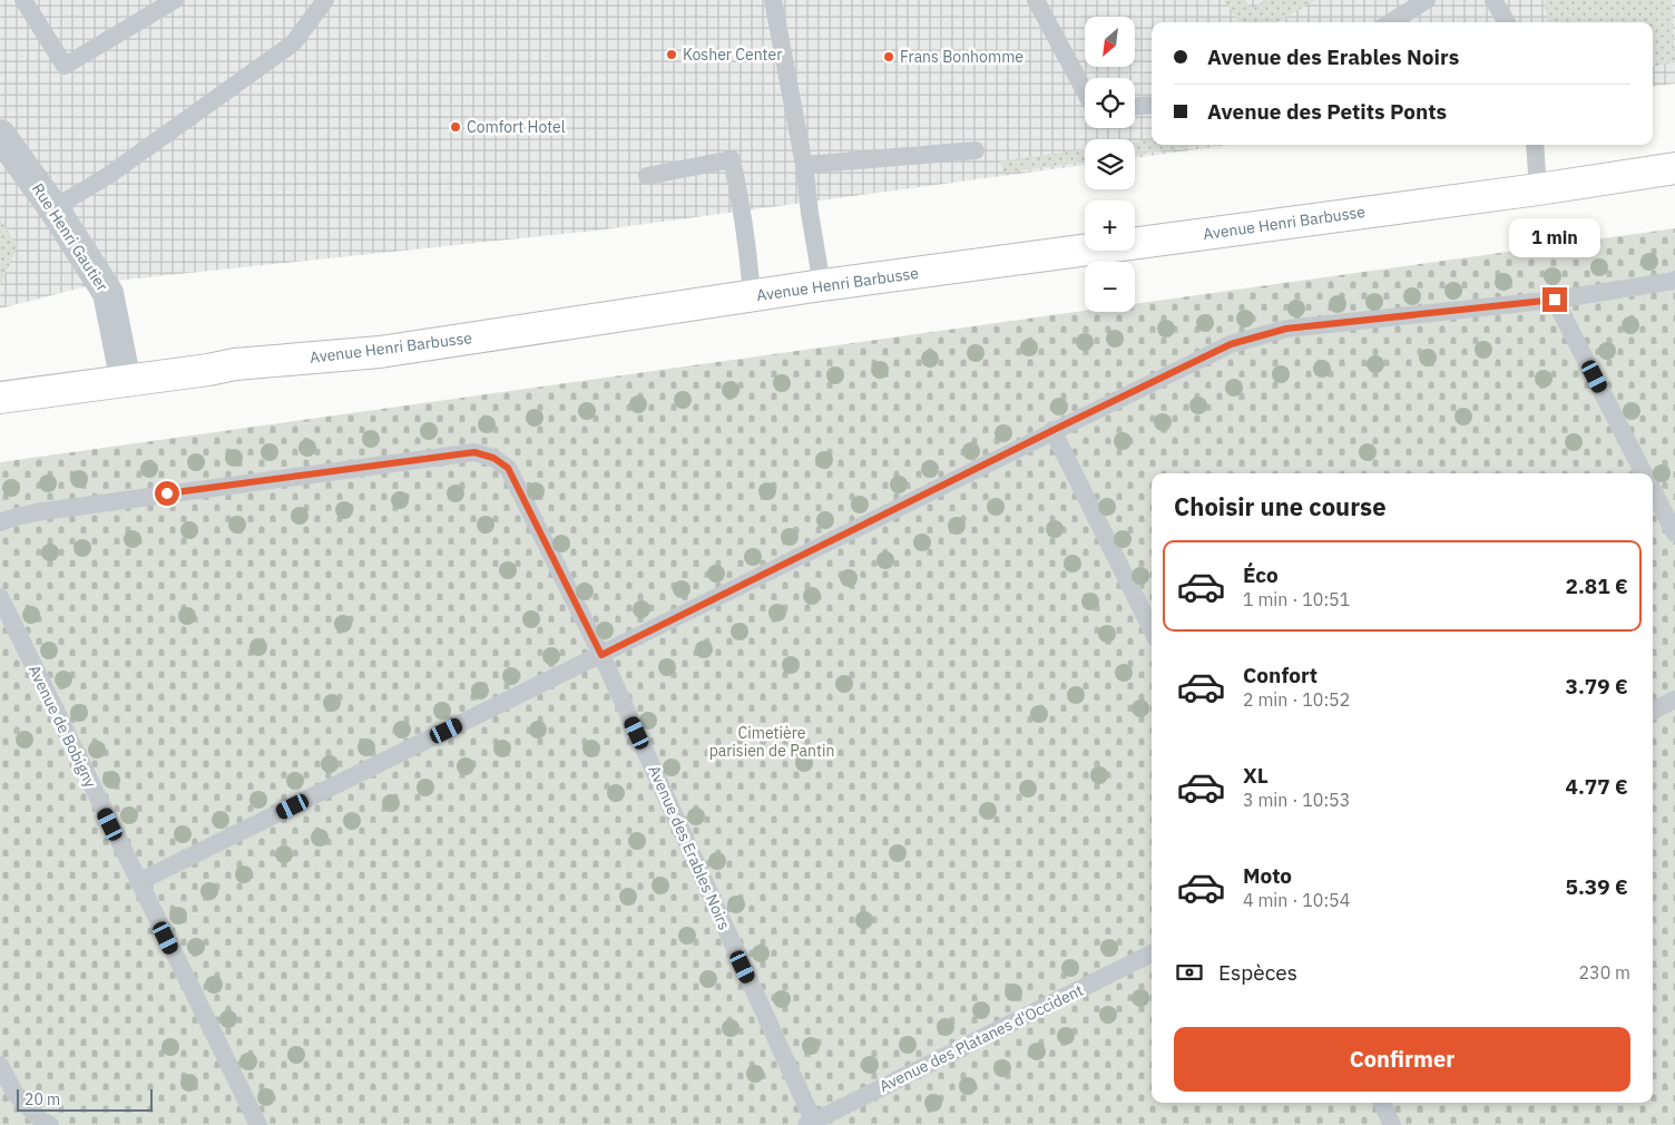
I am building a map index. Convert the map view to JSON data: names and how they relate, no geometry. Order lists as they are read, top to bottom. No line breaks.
{"streets":{"main road":["Avenue Henri Barbusse"],"street":["Rue Henri Gautier"],"lane":["Avenue de Bobigny","Avenue des Erables Noirs","Avenue des Platanes d'Occident"]},"crossings":[["Avenue Henri Barbusse","Rue Henri Gautier"],["Avenue des Erables Noirs","Avenue des Platanes d'Occident"]],"parks":["Cimetière parisien de Pantin"],"places":["Kosher Center","Frans Bonhomme","Comfort Hotel"],"scale_bar":"20 m","north":"bottom left","page":{"map_buttons":["+","−"],"banner":["Avenue des Erables Noirs","Avenue des Petits Ponts"],"bubble":"1 min","heading":"Choisir une course","list":[{"name":"Éco","note":"1 min · 10:51","value":"2.81 €"},{"name":"Confort","note":"2 min · 10:52","value":"3.79 €"},{"name":"XL","note":"3 min · 10:53","value":"4.77 €"},{"name":"Moto","note":"4 min · 10:54","value":"5.39 €"}],"pay":["Espèces","230 m"],"buttons":"Confirmer","scale":"20 m"}}
